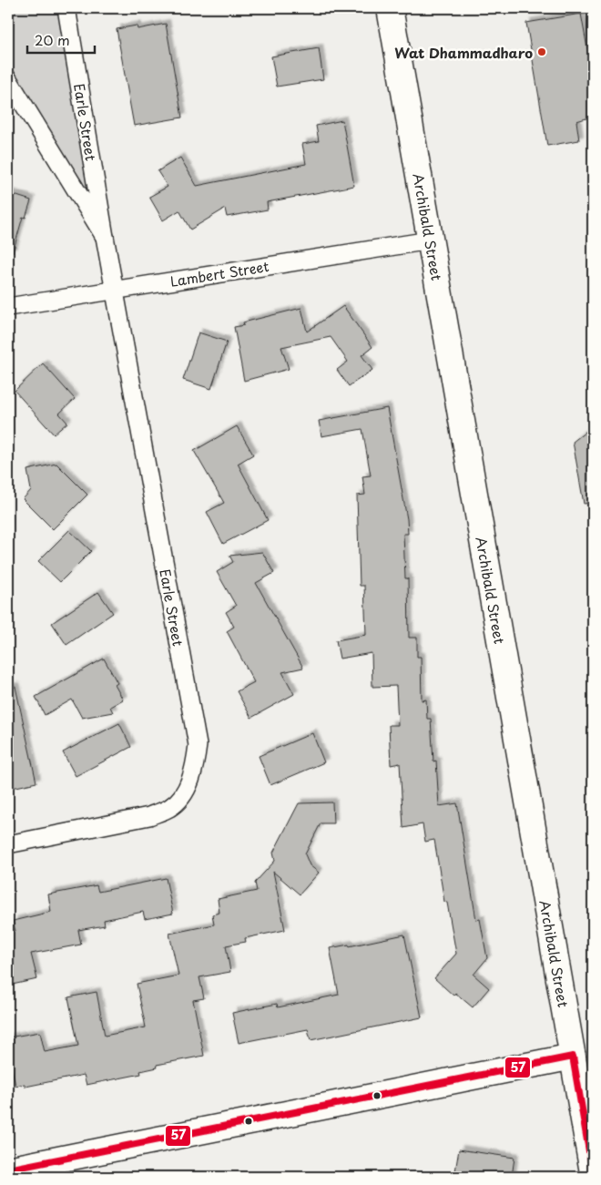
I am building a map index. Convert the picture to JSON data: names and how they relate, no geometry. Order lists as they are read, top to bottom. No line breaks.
{"streets":{"street":["Earle Street","Archibald Street","Lambert Street"]},"crossings":[["Earle Street","Lambert Street"],["Archibald Street","Lambert Street"]],"places":["Wat Dhammadharo"],"lines":["transit line 57"],"scale_bar":"20 m"}
